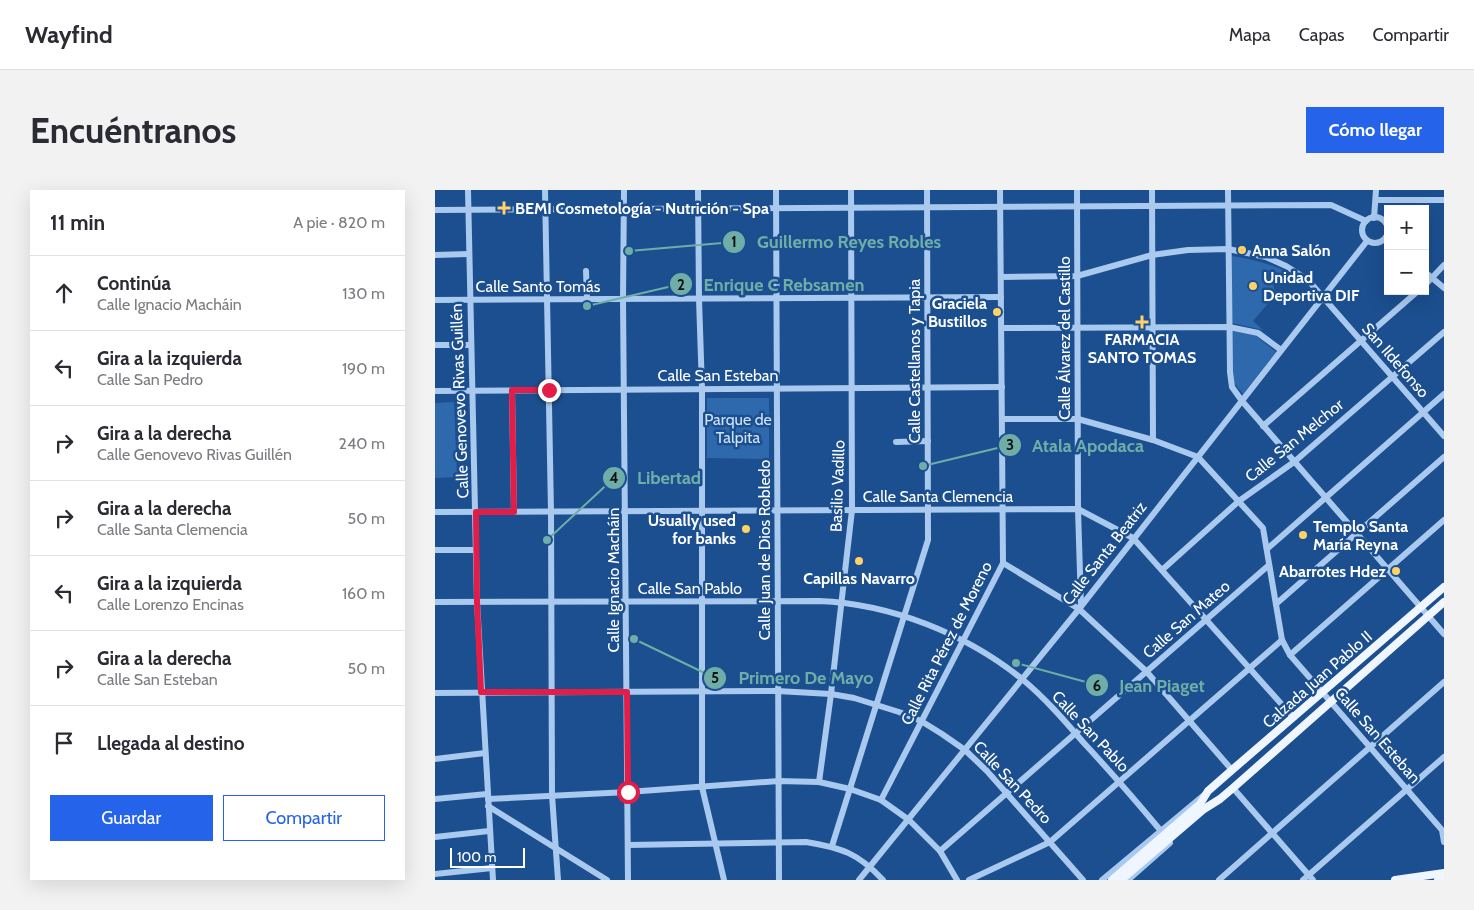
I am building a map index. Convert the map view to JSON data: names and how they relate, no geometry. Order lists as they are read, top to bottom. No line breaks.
{"streets":{"main road":["Calzada Juan Pablo II"],"street":["Calle Santo Tomás","Calle Álvarez del Castillo","San Ildefonso","Calle Castellanos y Tapia","Calle San Esteban","Calle Genovevo Rivas Guillén","Calle San Melchor","Basilio Vadillo","Calle Santa Clemencia","Calle Juan de Dios Robledo","Calle Santa Beatriz","Calle Ignacio Macháin","Calle San Pablo","Calle San Mateo","Calle Rita Pérez de Moreno","Calle San Pedro"]},"crossings":[["Calle Santo Tomás","Calle Castellanos y Tapia"],["Calle Santo Tomás","Calle Genovevo Rivas Guillén"],["Calle Santo Tomás","Basilio Vadillo"],["Calle Santo Tomás","Calle Juan de Dios Robledo"],["Calle Santo Tomás","Calle Ignacio Macháin"],["Calle Santo Tomás","Calle Rita Pérez de Moreno"],["Calle Álvarez del Castillo","San Ildefonso"],["Calle Álvarez del Castillo","Calle San Esteban"],["Calle Álvarez del Castillo","Calle Santa Clemencia"],["Calle Álvarez del Castillo","Calle Santa Beatriz"],["San Ildefonso","Calle San Melchor"],["San Ildefonso","Calle Santa Beatriz"],["San Ildefonso","Calle Rita Pérez de Moreno"],["Calle Castellanos y Tapia","Calle San Esteban"],["Calle Castellanos y Tapia","Calle Santa Clemencia"],["Calle Castellanos y Tapia","Calle San Pablo"],["Calle Castellanos y Tapia","Calle San Pedro"],["Calle San Esteban","Calle Genovevo Rivas Guillén"],["Calle San Esteban","Calle San Melchor"],["Calle San Esteban","Basilio Vadillo"],["Calle San Esteban","Calle Juan de Dios Robledo"],["Calle San Esteban","Calle Santa Beatriz"],["Calle San Esteban","Calle Ignacio Macháin"],["Calle San Esteban","Calle San Mateo"],["Calle San Esteban","Calle Rita Pérez de Moreno"],["Calle San Esteban","Calzada Juan Pablo II"],["Calle Genovevo Rivas Guillén","Calle Santa Clemencia"],["Calle Genovevo Rivas Guillén","Calle San Pablo"],["Calle Genovevo Rivas Guillén","Calle San Pedro"],["Calle San Melchor","Calle Santa Clemencia"],["Basilio Vadillo","Calle Santa Clemencia"],["Basilio Vadillo","Calle San Pablo"],["Basilio Vadillo","Calle San Pedro"],["Calle Santa Clemencia","Calle Juan de Dios Robledo"],["Calle Santa Clemencia","Calle Santa Beatriz"],["Calle Santa Clemencia","Calle Ignacio Macháin"],["Calle Santa Clemencia","Calle San Mateo"],["Calle Santa Clemencia","Calle Rita Pérez de Moreno"],["Calle Santa Clemencia","Calzada Juan Pablo II"],["Calle Juan de Dios Robledo","Calle San Pablo"],["Calle Juan de Dios Robledo","Calle San Pedro"],["Calle Santa Beatriz","Calle San Pablo"],["Calle Santa Beatriz","Calle San Pedro"],["Calle Ignacio Macháin","Calle San Pablo"],["Calle Ignacio Macháin","Calle San Pedro"],["Calle San Pablo","Calle San Mateo"],["Calle San Pablo","Calle Rita Pérez de Moreno"],["Calle San Pablo","Calzada Juan Pablo II"],["Calle San Mateo","Calle San Pedro"],["Calle Rita Pérez de Moreno","Calle San Pedro"]],"parks":["Parque de Talpita"],"places":{"health":["BEMI Cosmetología - Nutrición - Spa","FARMACIA SANTO TOMAS"],"other":["Anna Salón","Guillermo Reyes Robles","Unidad Deportiva DIF","Enrique C Rebsamen","Graciela Bustillos","Atala Apodaca","Usually used for banks","Templo Santa María Reyna","Libertad","Capillas Navarro","Abarrotes Hdez","Primero De Mayo","Jean Piaget"]},"scale_bar":"100 m","page":{"header":"Wayfind","nav":["Mapa","Capas","Compartir"],"buttons":["Cómo llegar",["Guardar","Compartir"]],"title":"Encuéntranos","heading":["11 min","A pie · 820 m"],"map_buttons":["+","−"],"list":[["Continúa","Calle Ignacio Macháin","130 m"],["Gira a la izquierda","Calle San Pedro","190 m"],["Gira a la derecha","Calle Genovevo Rivas Guillén","240 m"],["Gira a la derecha","Calle Santa Clemencia","50 m"],["Gira a la izquierda","Calle Lorenzo Encinas","160 m"],["Gira a la derecha","Calle San Esteban","50 m"],"Llegada al destino"],"scale":"100 m"}}
